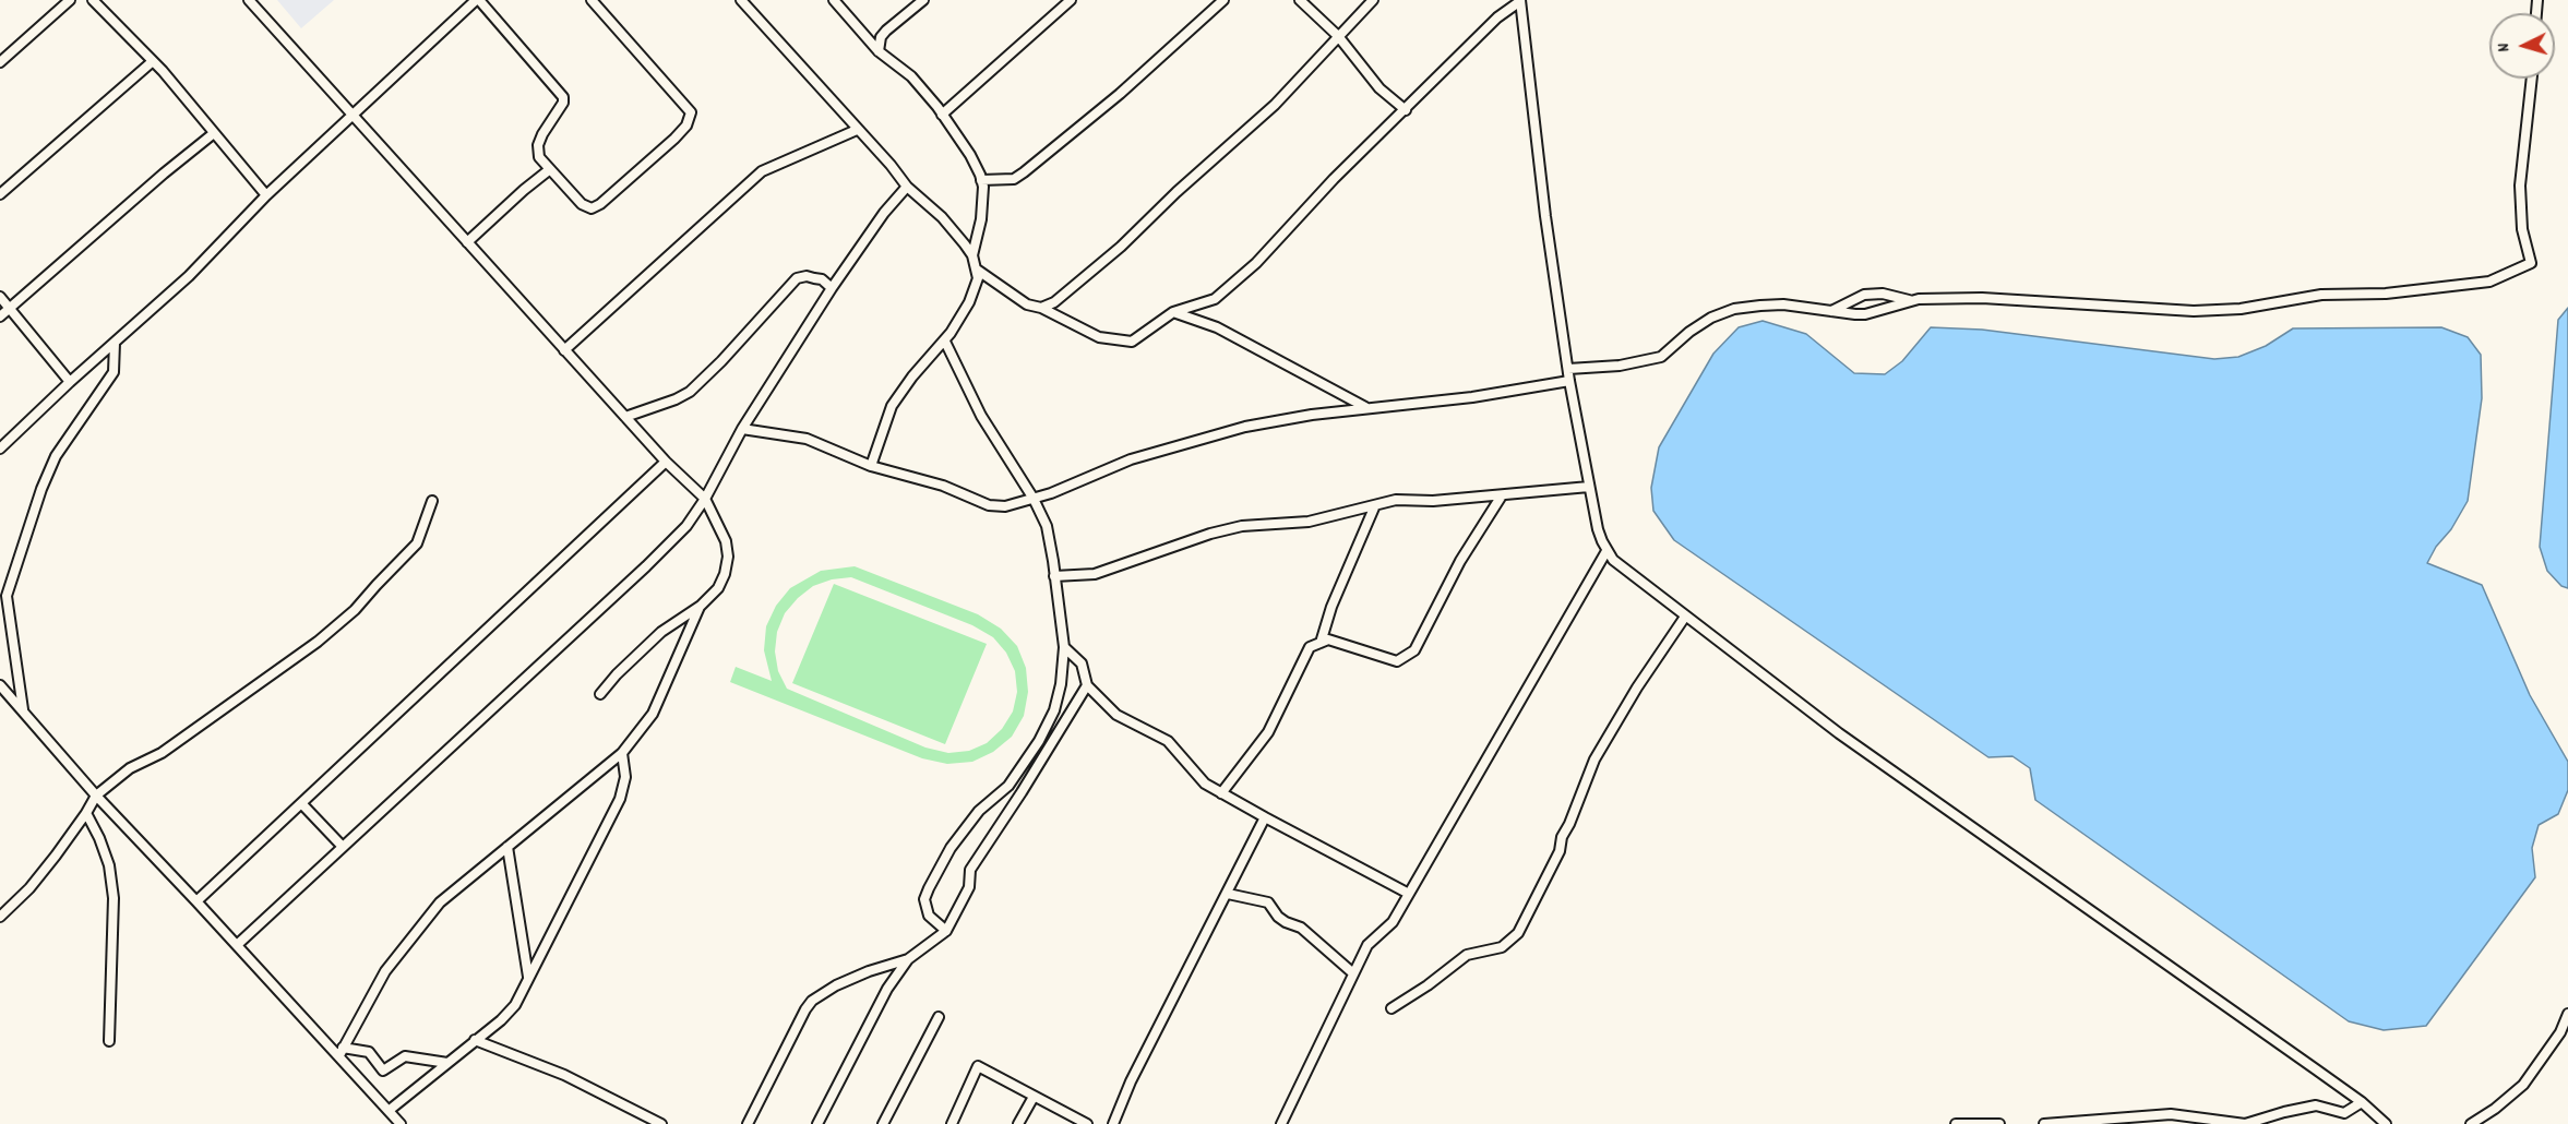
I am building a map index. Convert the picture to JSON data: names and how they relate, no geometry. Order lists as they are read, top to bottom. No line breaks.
{"north":"left"}
